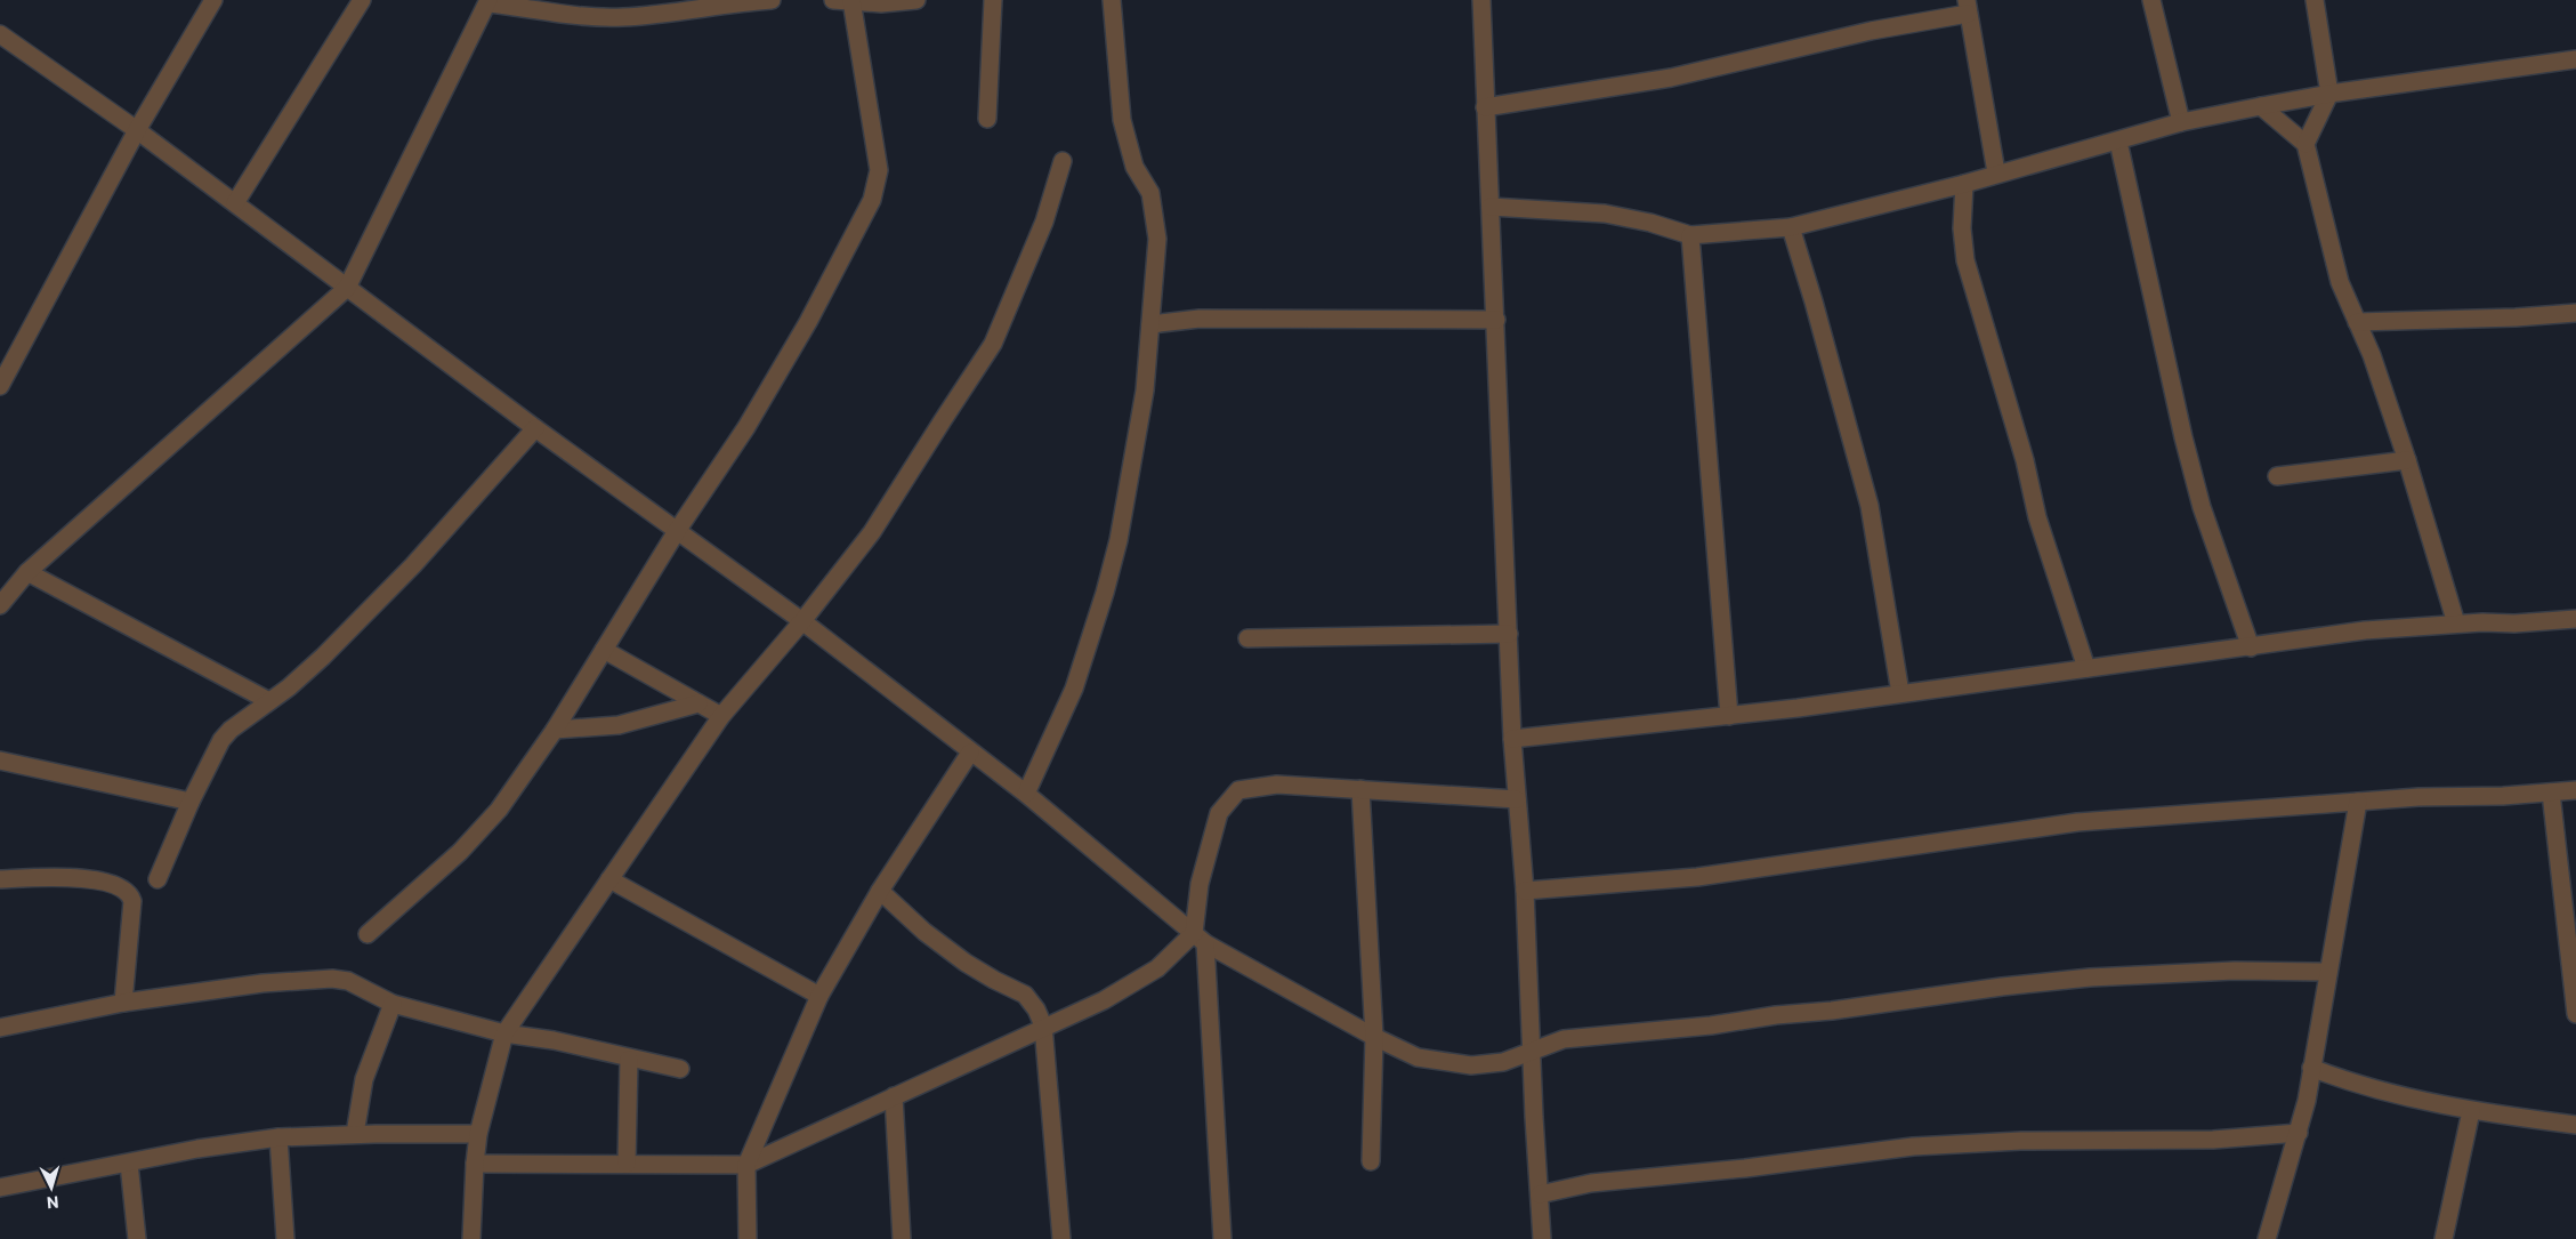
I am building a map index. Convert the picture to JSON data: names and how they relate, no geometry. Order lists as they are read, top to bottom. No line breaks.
{"north":"bottom"}
